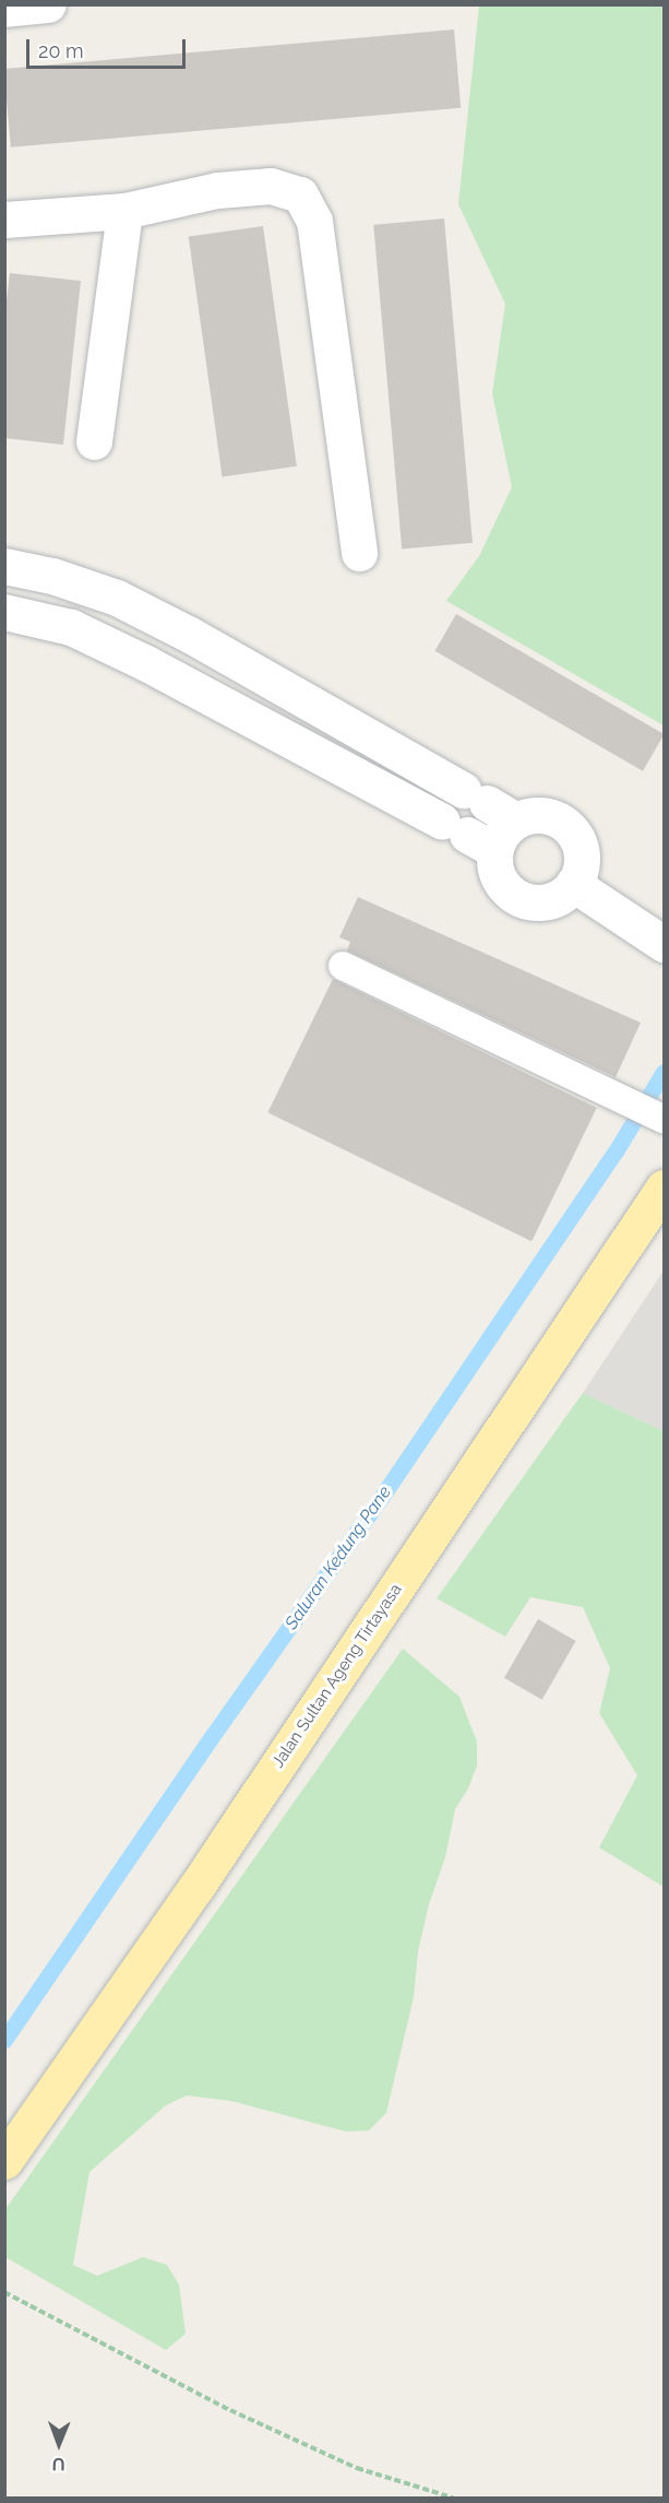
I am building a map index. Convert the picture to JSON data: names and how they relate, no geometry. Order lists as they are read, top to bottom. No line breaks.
{"streets":{"main road":["Jalan Sultan Ageng Tirtayasa"]},"water":["Saluran Kedung Pane"],"scale_bar":"20 m","north":"bottom"}
